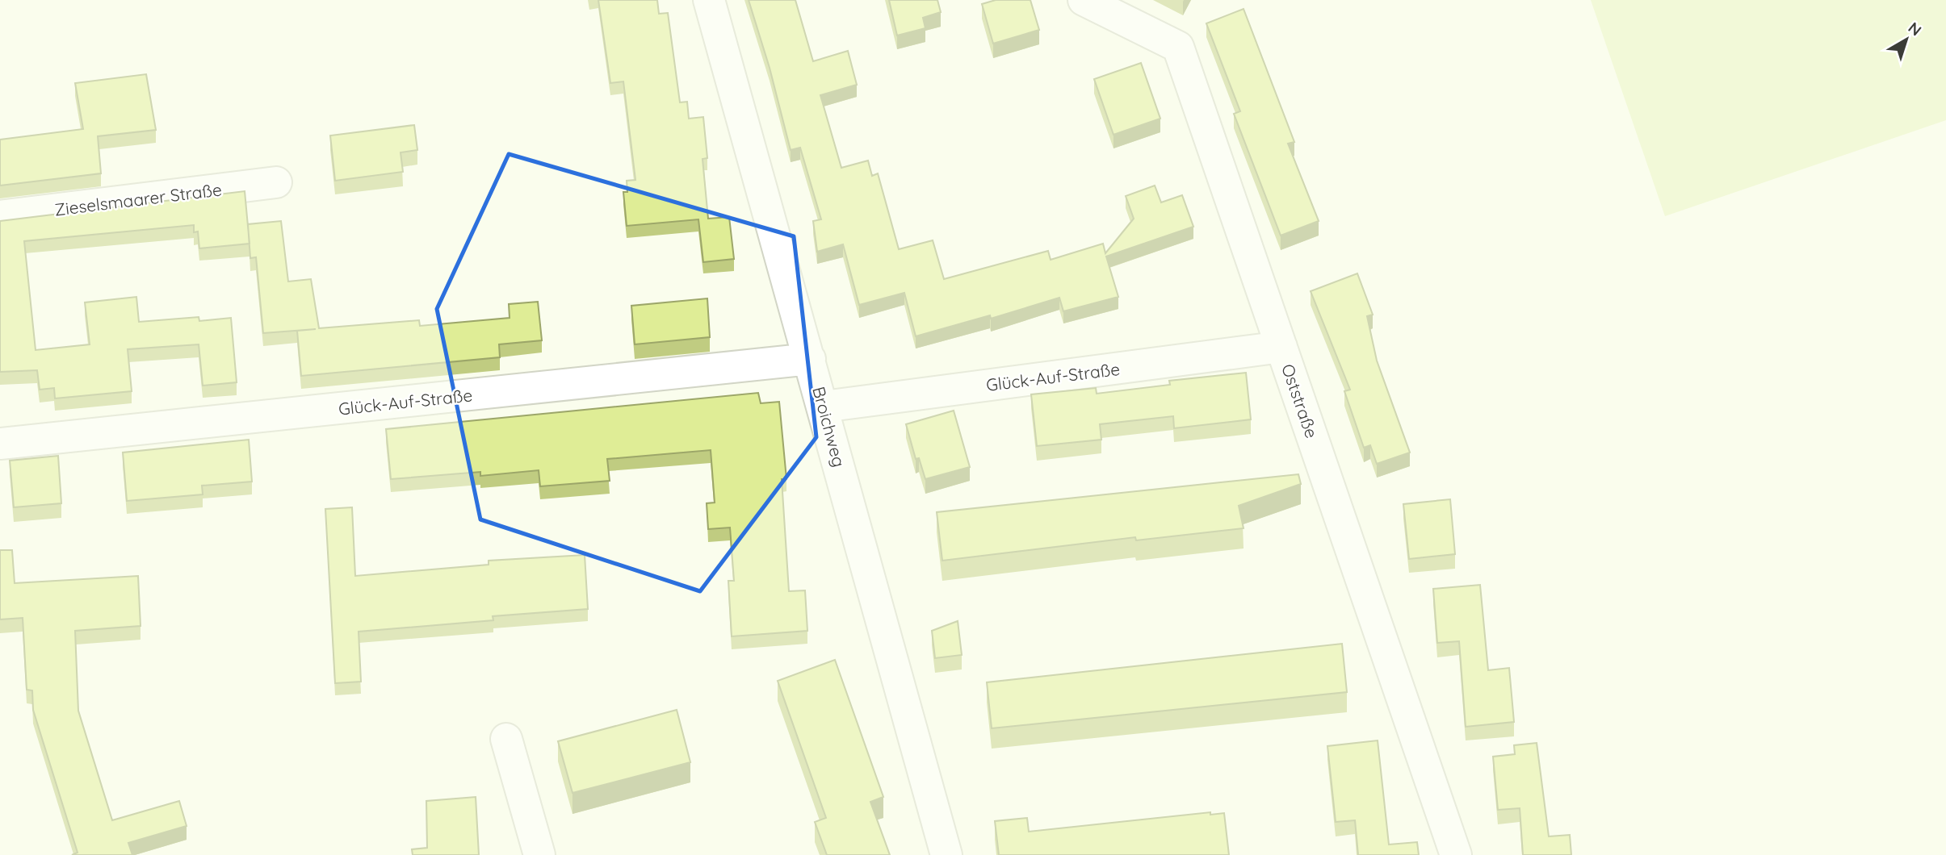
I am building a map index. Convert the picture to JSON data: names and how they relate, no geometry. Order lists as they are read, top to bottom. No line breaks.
{"streets":{"street":["Zieselsmaarer Straße","Glück-Auf-Straße","Oststraße","Broichweg"]},"crossings":[["Glück-Auf-Straße","Oststraße"],["Glück-Auf-Straße","Broichweg"]],"north":"top right"}
